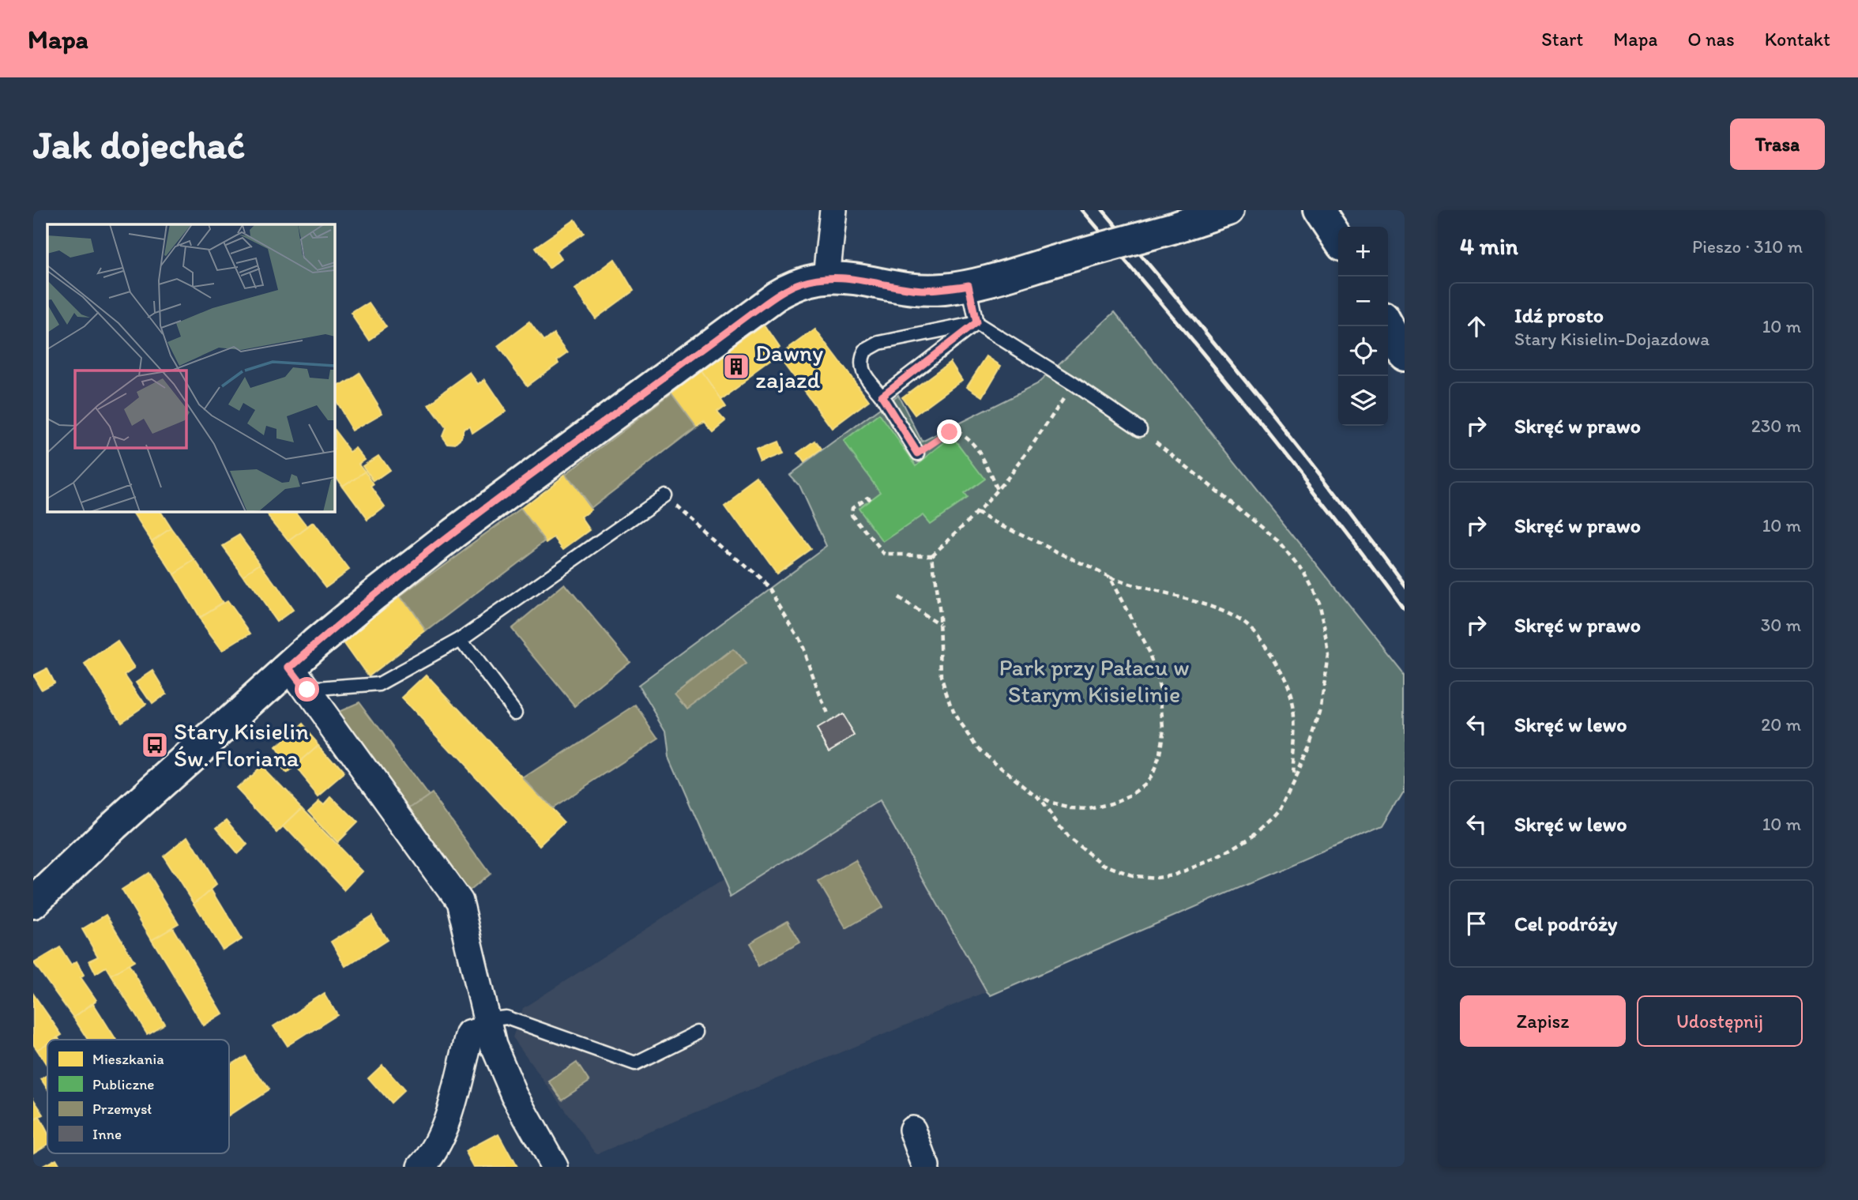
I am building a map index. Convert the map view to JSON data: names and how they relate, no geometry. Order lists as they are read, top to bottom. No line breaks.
{"parks":["Park przy Pałacu w Starym Kisielinie"],"places":{"building":["Dawny zajazd"],"bus stop":["Stary Kisielin Św. Floriana"]},"legend":["Mieszkania","Publiczne","Przemysł","Inne"],"page":{"header":"Mapa","nav":["Start","Mapa","O nas","Kontakt"],"buttons":["Trasa",["Zapisz","Udostępnij"]],"title":"Jak dojechać","heading":["4 min","Pieszo · 310 m"],"map_buttons":["+","−"],"list":[["Idź prosto","Stary Kisielin-Dojazdowa","10 m"],["Skręć w prawo","230 m"],["Skręć w prawo","10 m"],["Skręć w prawo","30 m"],["Skręć w lewo","20 m"],["Skręć w lewo","10 m"],"Cel podróży"]}}
